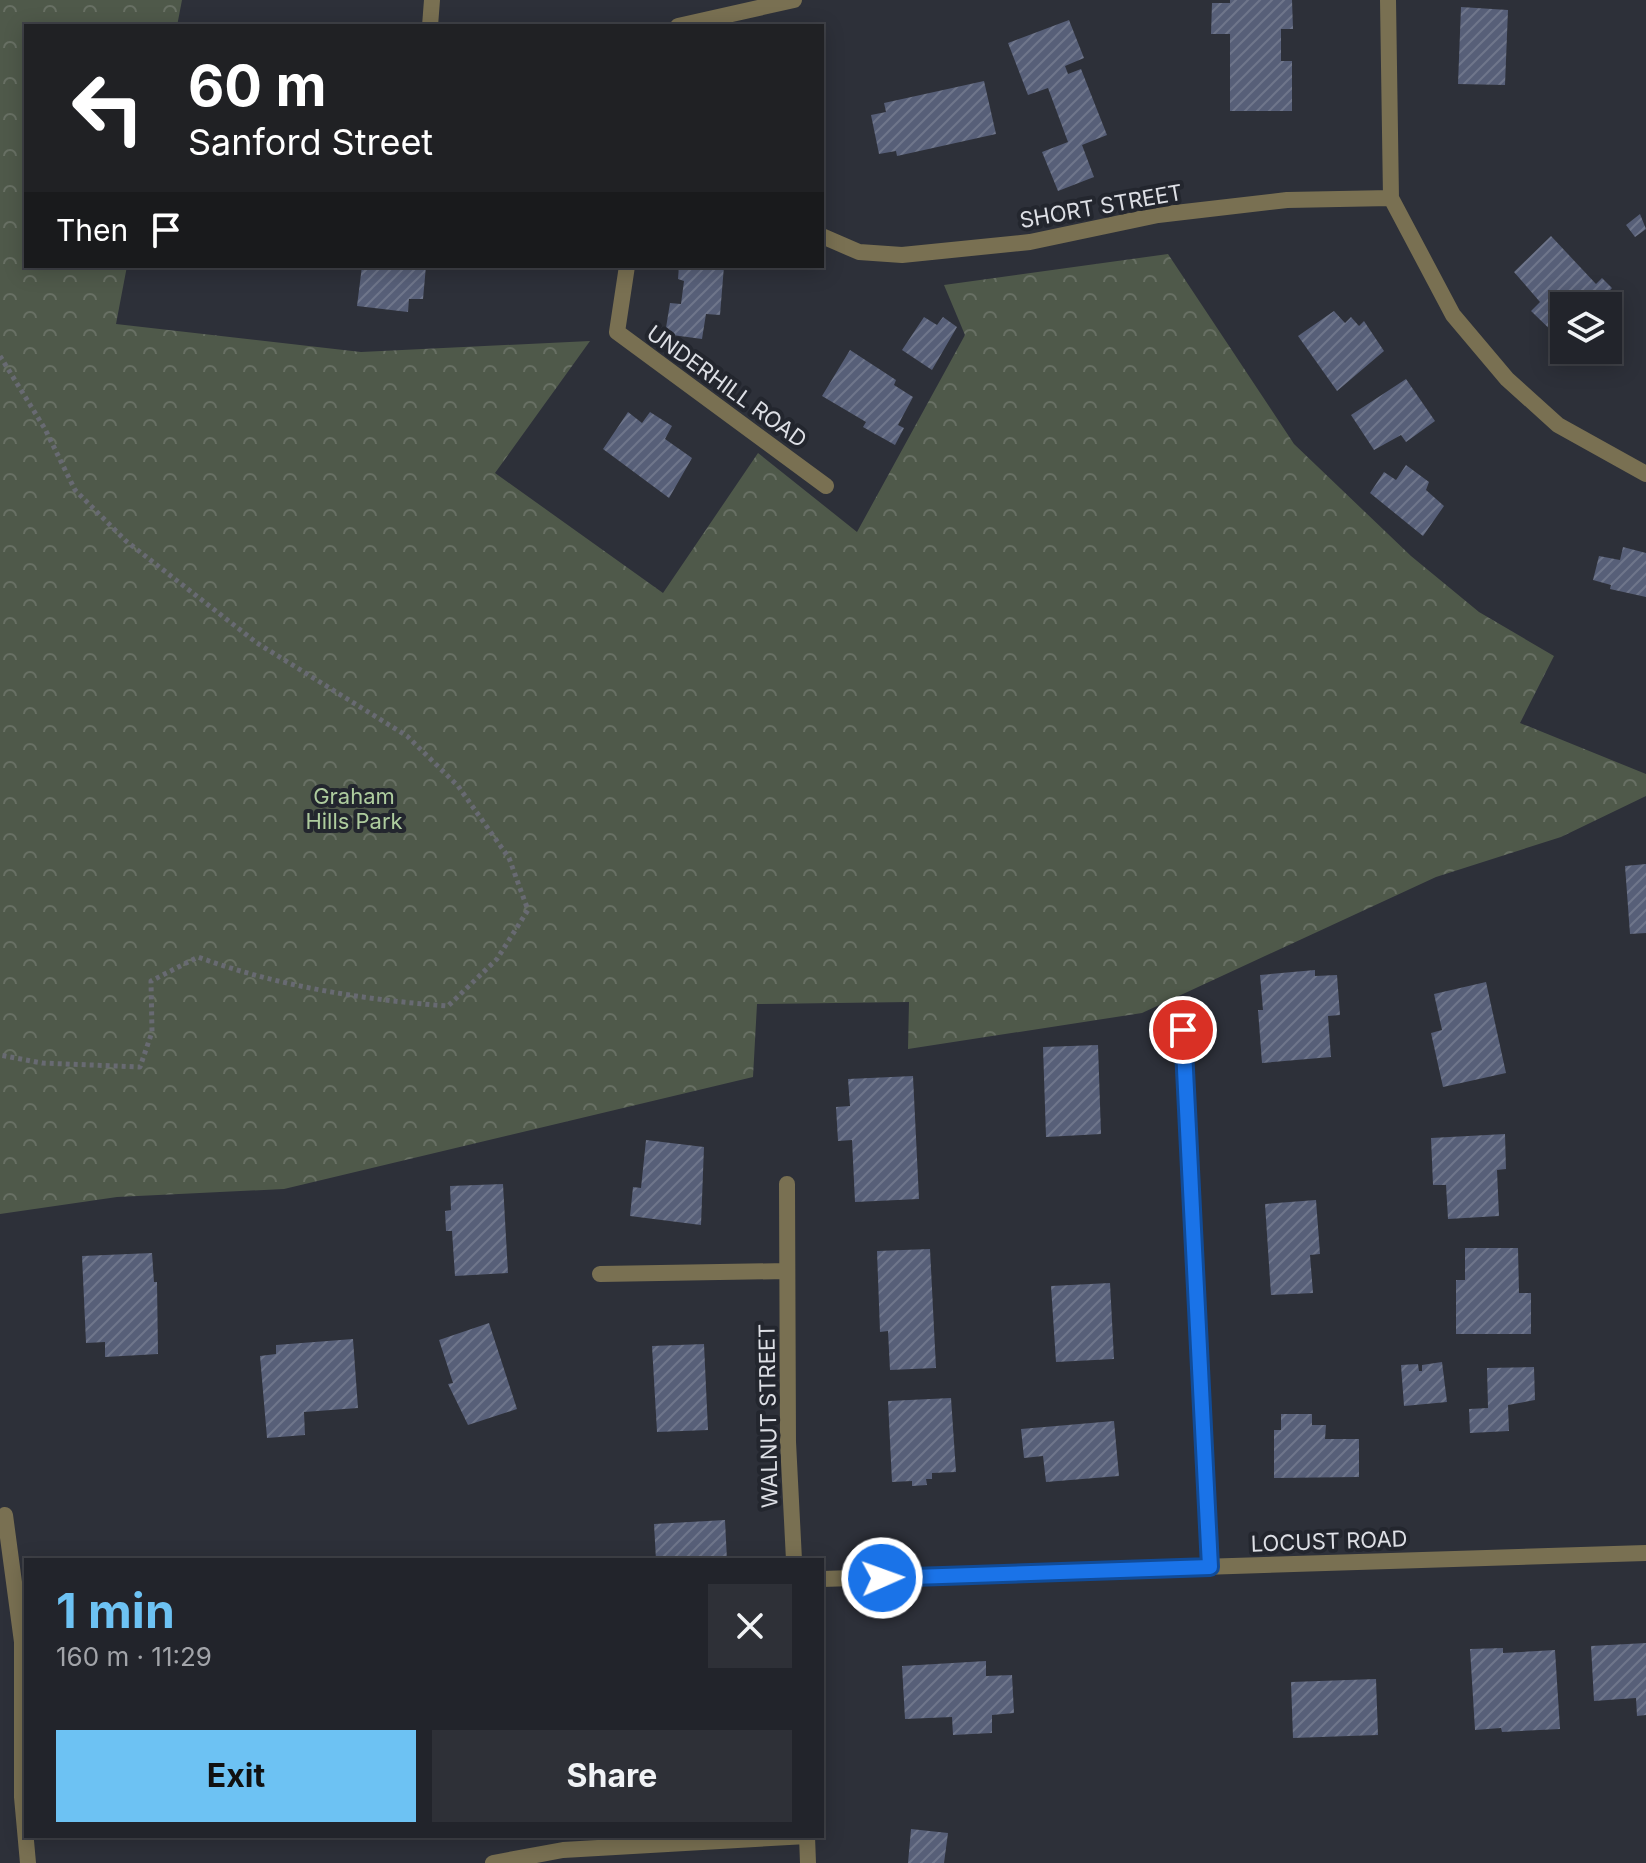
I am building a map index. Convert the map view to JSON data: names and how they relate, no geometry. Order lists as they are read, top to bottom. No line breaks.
{"streets":{"street":["SHORT STREET","UNDERHILL ROAD","WALNUT STREET","LOCUST ROAD"]},"parks":["Graham Hills Park"],"page":{"turn":["60 m","Sanford Street"],"then":"Then","heading":["1 min","160 m · 11:29"],"buttons":["Exit","Share"]}}
